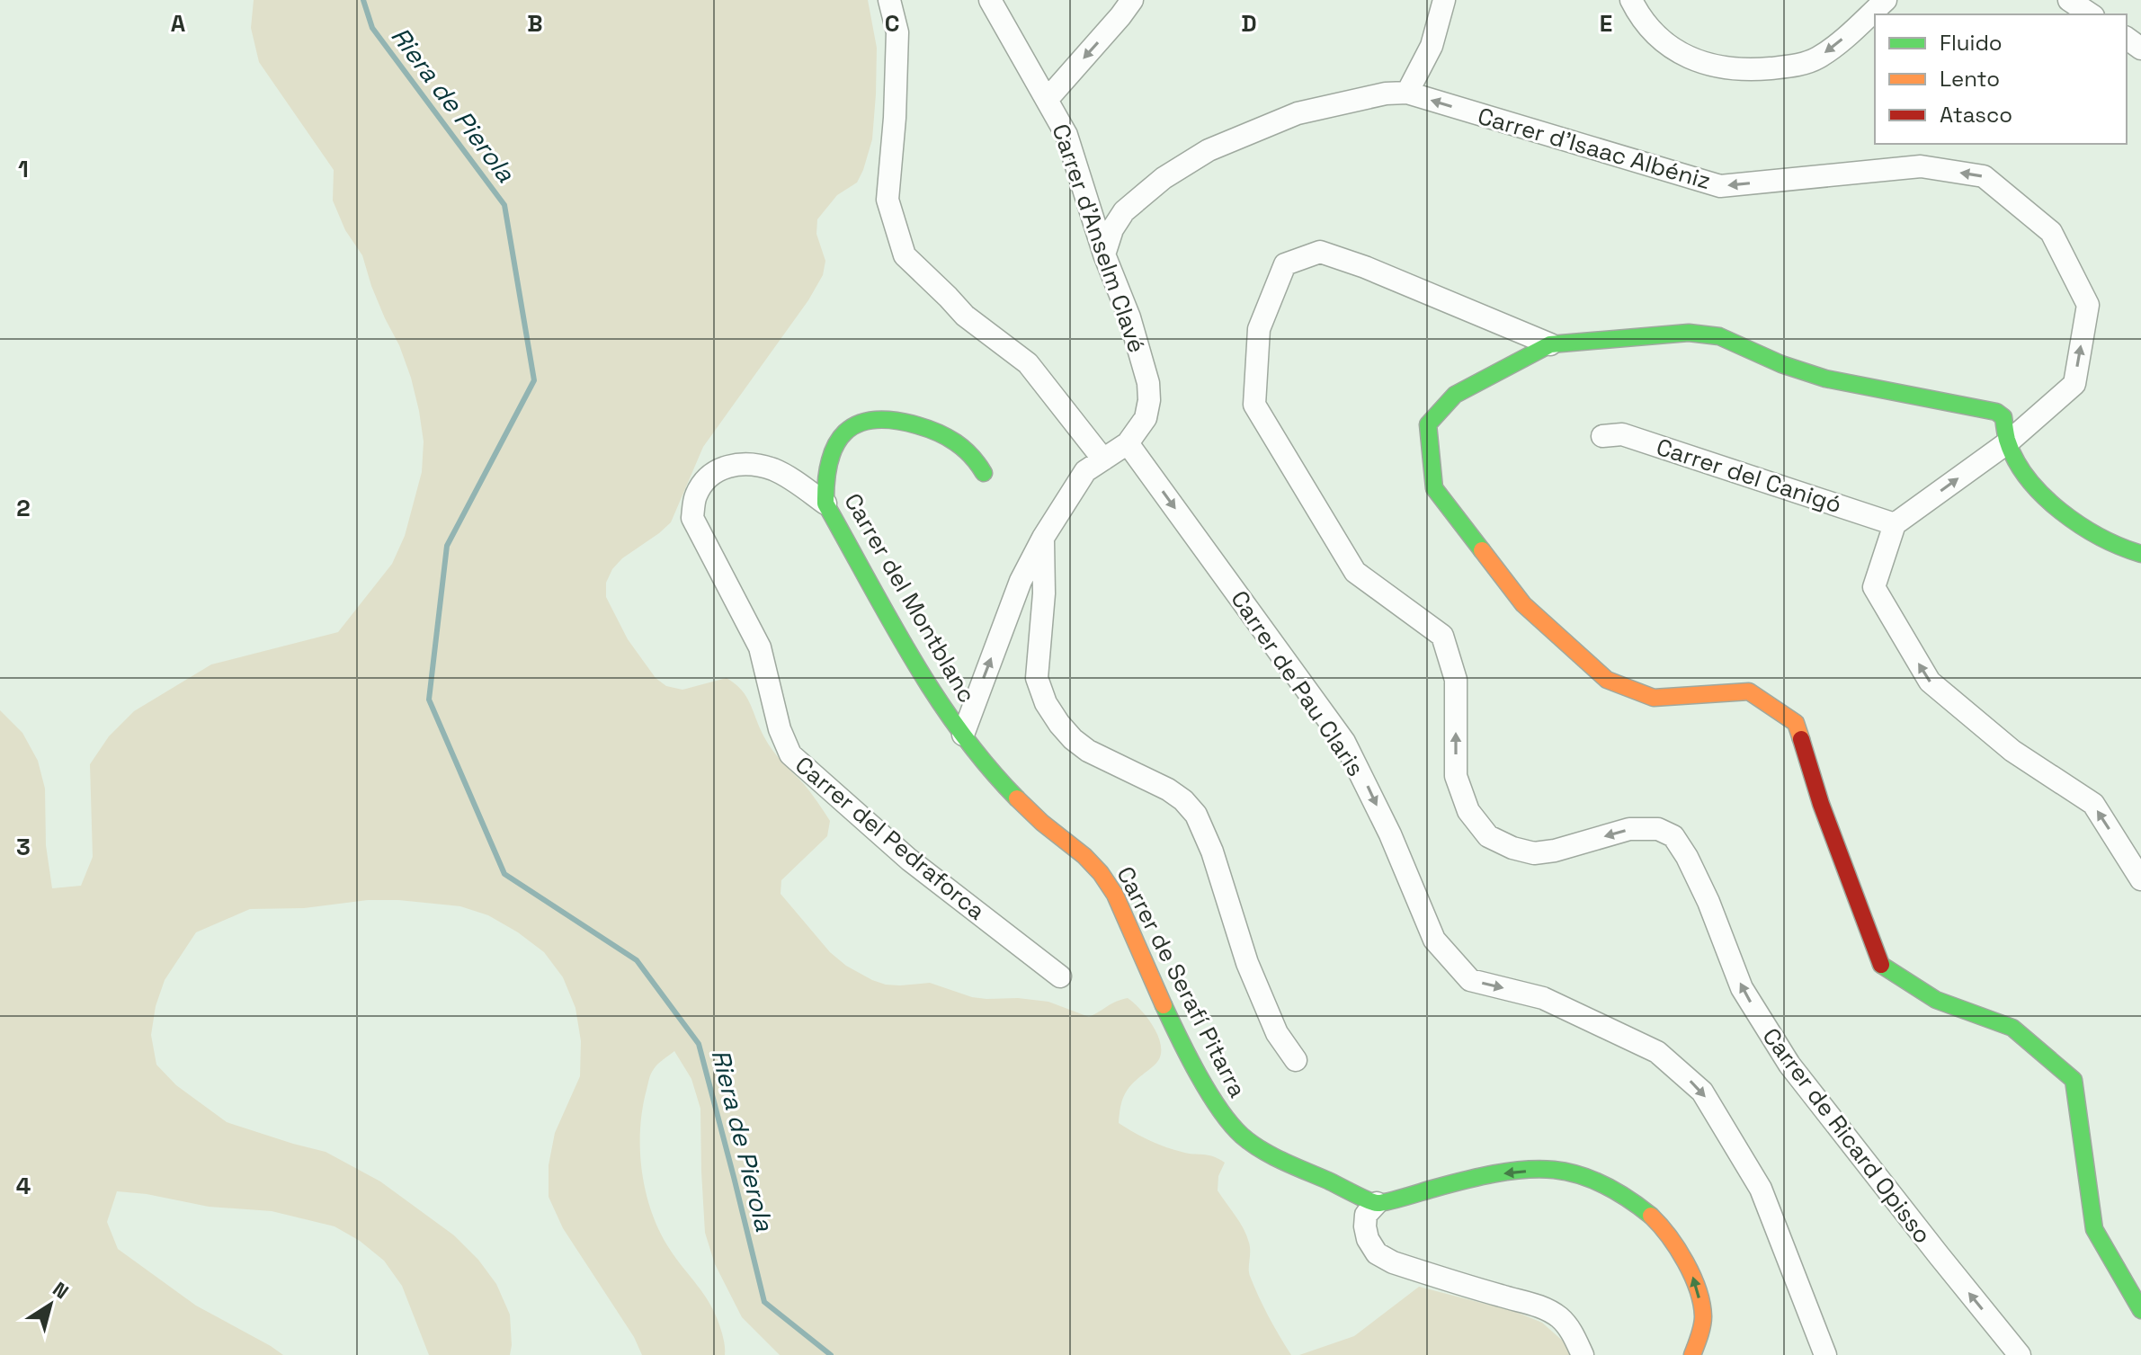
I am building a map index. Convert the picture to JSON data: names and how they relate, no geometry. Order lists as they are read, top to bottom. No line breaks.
{"streets":{"street":["Carrer d'Isaac Albéniz","Carrer d'Anselm Clavé","Carrer del Canigó","Carrer del Montblanc","Carrer de Pau Claris","Carrer del Pedraforca","Carrer de Serafí Pitarra","Carrer de Ricard Opisso"]},"crossings":[["Carrer d'Isaac Albéniz","Carrer del Canigó"],["Carrer d'Anselm Clavé","Carrer de Pau Claris"],["Carrer del Montblanc","Carrer del Pedraforca"],["Carrer del Montblanc","Carrer de Serafí Pitarra"]],"water":["Riera de Pierola"],"legend":["Fluido","Lento","Atasco"],"north":"top right","grid":{"columns":["A","B","C","D","E"],"rows":["1","2","3","4"]}}
